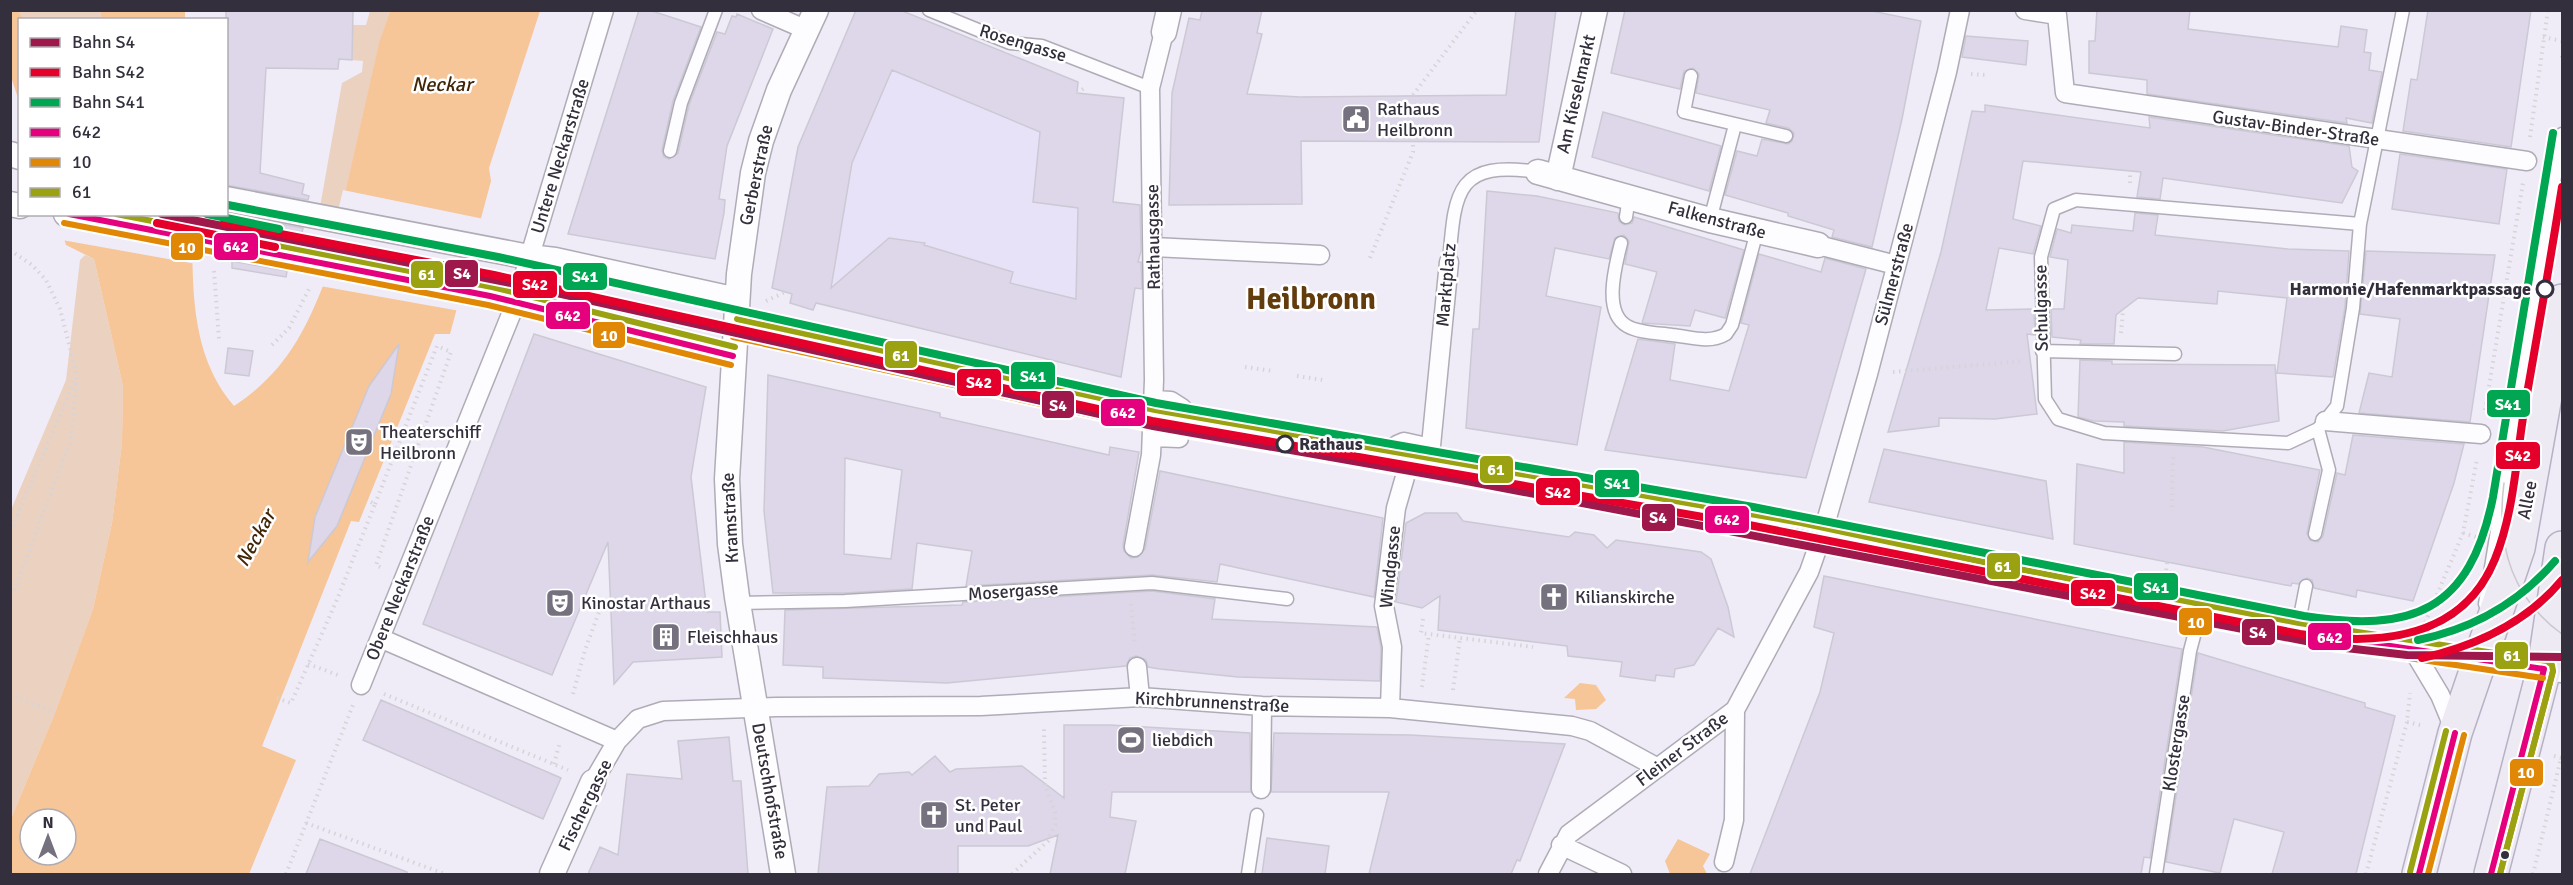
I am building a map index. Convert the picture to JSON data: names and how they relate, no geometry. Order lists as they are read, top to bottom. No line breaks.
{"streets":{"main road":["Allee"],"street":["Am Kieselmarkt","Gustav-Binder-Straße","Untere Neckarstraße","Gerberstraße","Falkenstraße","Rathausgasse","Sülmerstraße","Marktplatz","Kramstraße","Windgasse","Obere Neckarstraße","Kirchbrunnenstraße","Fleiner Straße","Deutschhofstraße","Fischergasse"],"lane":["Rosengasse","Schulgasse","Mosergasse","Klostergasse"]},"crossings":[["Rosengasse","Rathausgasse"],["Am Kieselmarkt","Falkenstraße"],["Am Kieselmarkt","Marktplatz"],["Untere Neckarstraße","Obere Neckarstraße"],["Gerberstraße","Kramstraße"],["Falkenstraße","Sülmerstraße"],["Falkenstraße","Marktplatz"],["Sülmerstraße","Fleiner Straße"],["Kramstraße","Mosergasse"],["Kramstraße","Kirchbrunnenstraße"],["Kramstraße","Deutschhofstraße"],["Kramstraße","Fischergasse"],["Windgasse","Kirchbrunnenstraße"],["Kirchbrunnenstraße","Fleiner Straße"],["Kirchbrunnenstraße","Deutschhofstraße"],["Kirchbrunnenstraße","Fischergasse"],["Deutschhofstraße","Fischergasse"]],"districts":["Heilbronn"],"water":["Neckar"],"places":{"public building":["Rathaus Heilbronn"],"other":["Harmonie/Hafenmarktpassage","Rathaus"],"theatre":["Theaterschiff Heilbronn","Kinostar Arthaus"],"church":["Kilianskirche","St. Peter und Paul"],"building":["Fleischhaus"],"sports":["liebdich"]},"lines":["rail line S41","rail line S42","rail line S4","transit line 642","transit line 61","transit line 10"],"legend":["Bahn S4","Bahn S42","Bahn S41","642","10","61"],"north":"top"}
